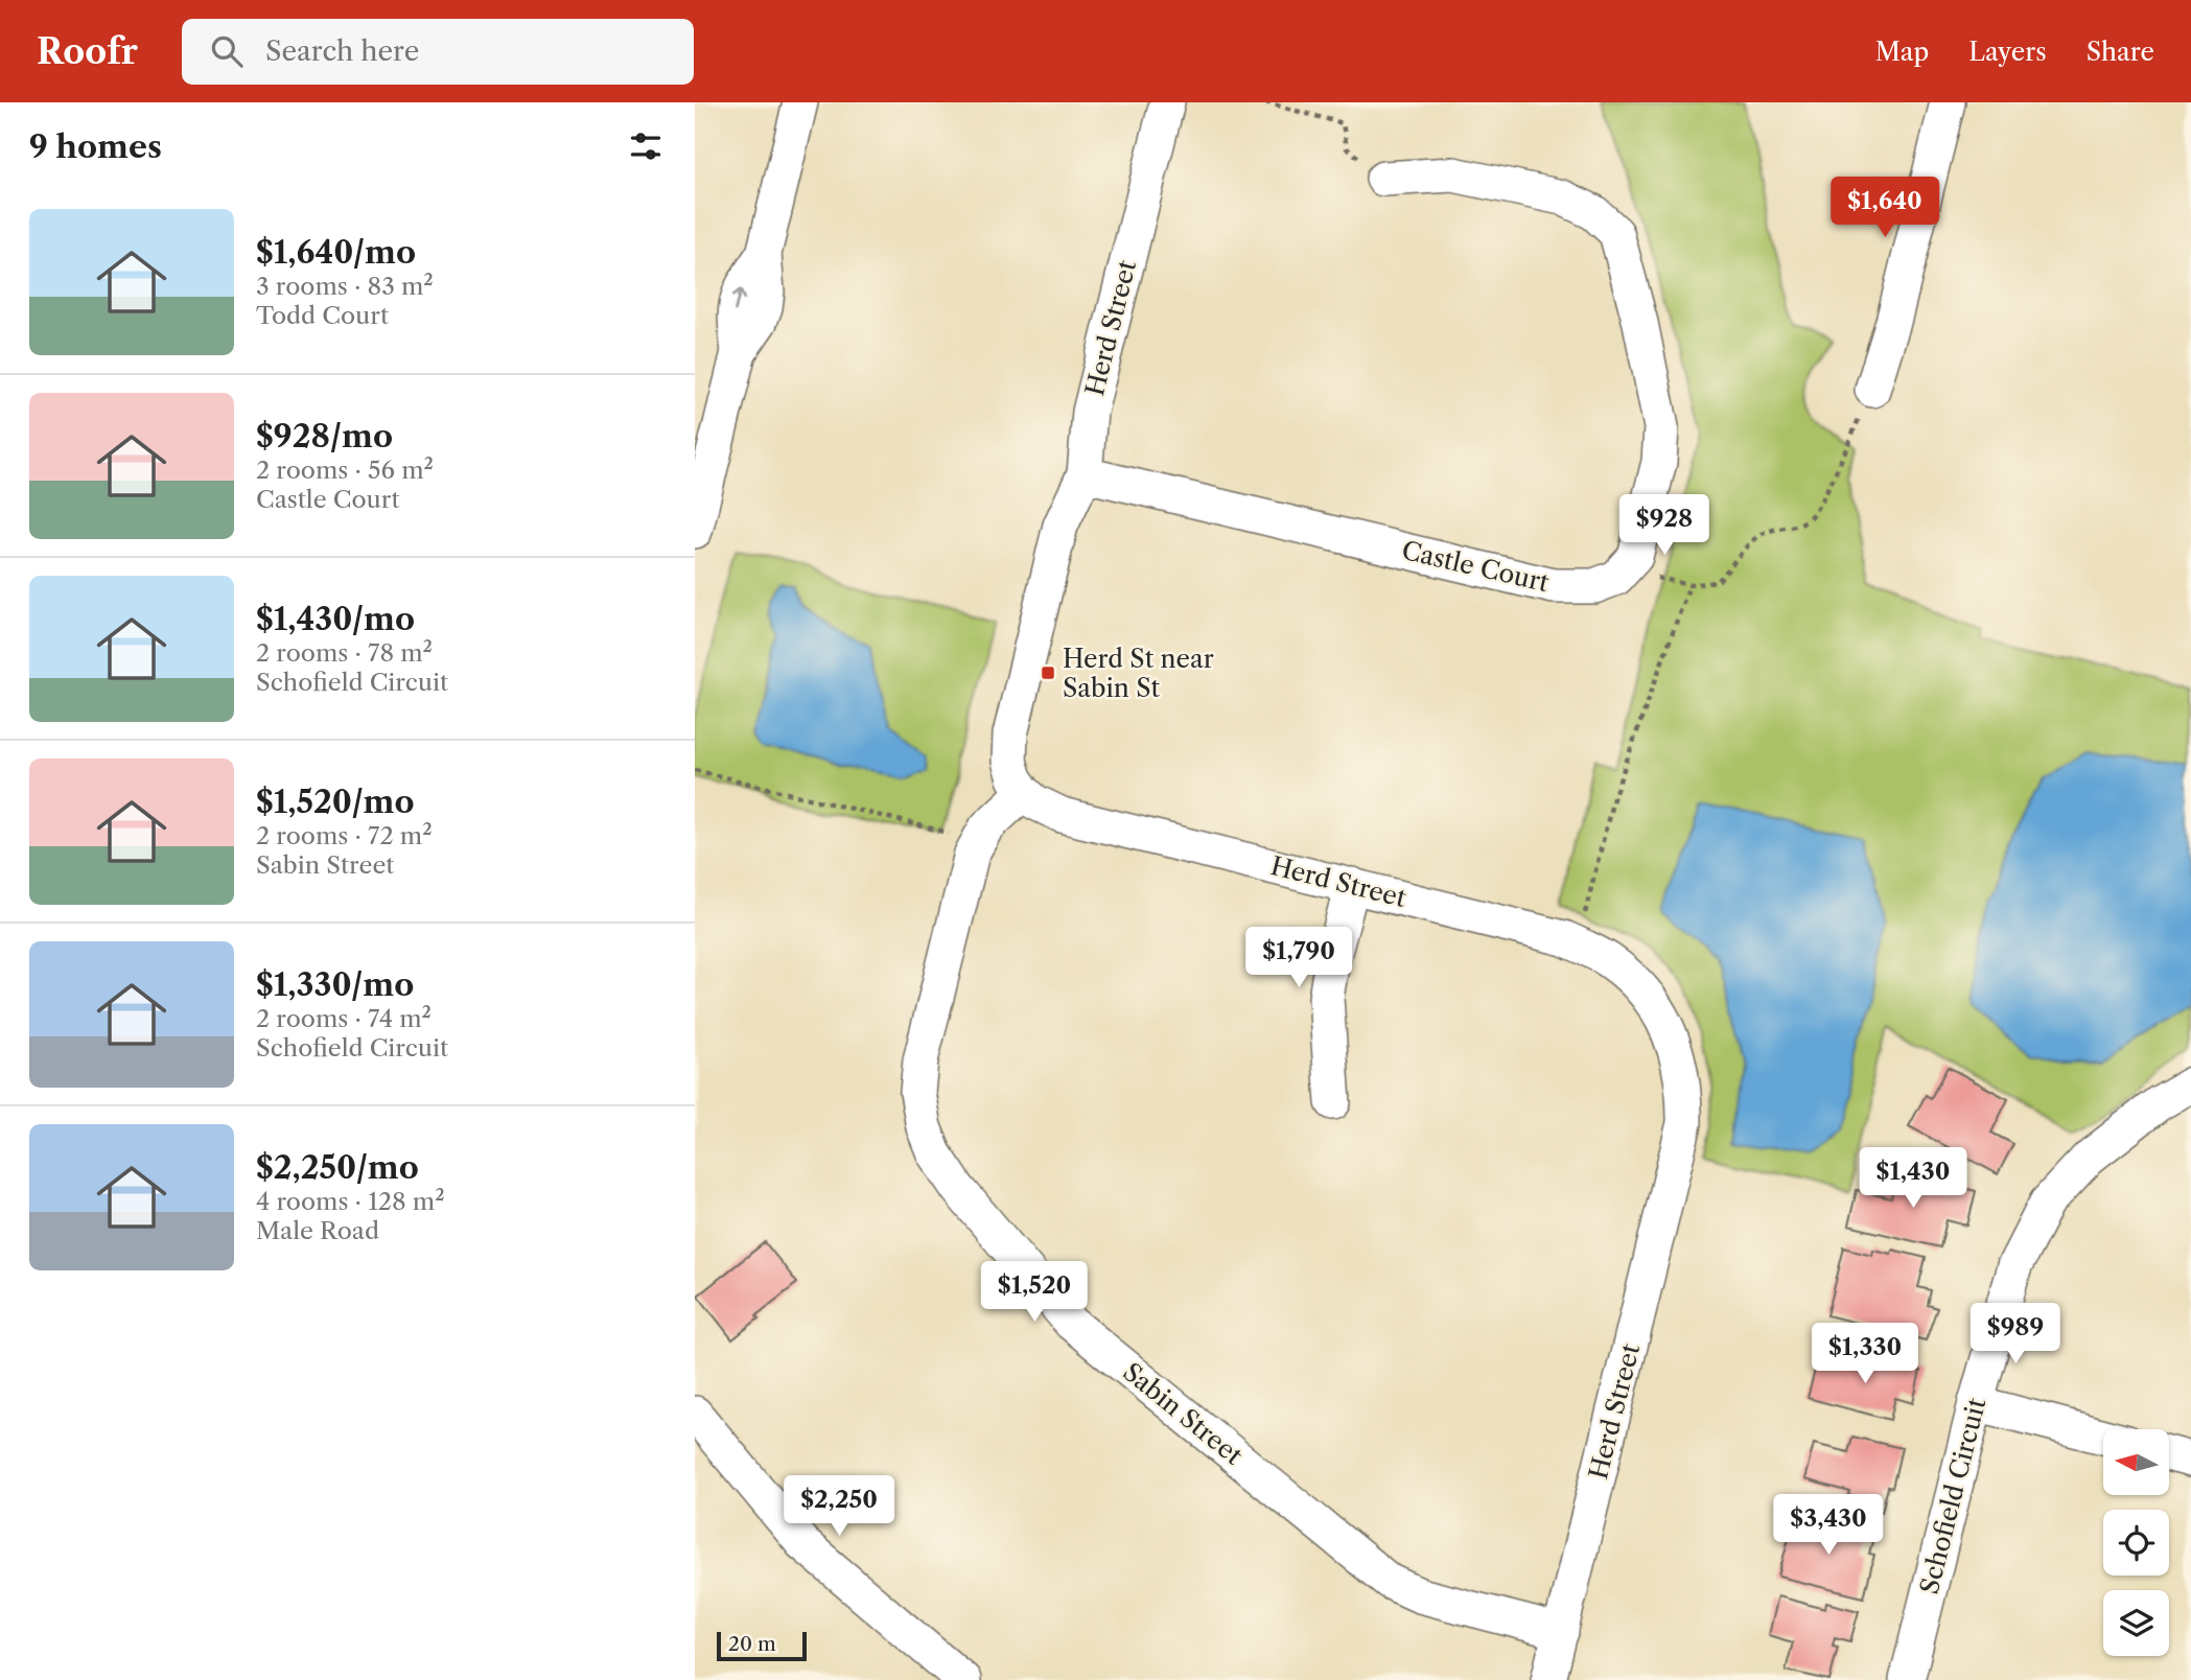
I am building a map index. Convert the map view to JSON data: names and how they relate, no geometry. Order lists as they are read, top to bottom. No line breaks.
{"streets":{"street":["Herd Street","Castle Court","Sabin Street","Schofield Circuit"]},"crossings":[["Herd Street","Castle Court"],["Herd Street","Sabin Street"]],"places":{"transit":["Herd St near Sabin St"]},"scale_bar":"20 m","north":"left","page":{"header":"Roofr","search":"Search here","nav":["Map","Layers","Share"],"heading":"9 homes","price":["$1,640","$928","$1,790","$1,430","$1,520","$989","$1,330","$2,250","$3,430"],"list":[{"name":"$1,640/mo","note":"3 rooms · 83 m² · Todd Court"},{"name":"$928/mo","note":"2 rooms · 56 m² · Castle Court"},{"name":"$1,430/mo","note":"2 rooms · 78 m² · Schofield Circuit"},{"name":"$1,520/mo","note":"2 rooms · 72 m² · Sabin Street"},{"name":"$1,330/mo","note":"2 rooms · 74 m² · Schofield Circuit"},{"name":"$2,250/mo","note":"4 rooms · 128 m² · Male Road"}],"scale":"20 m"}}
